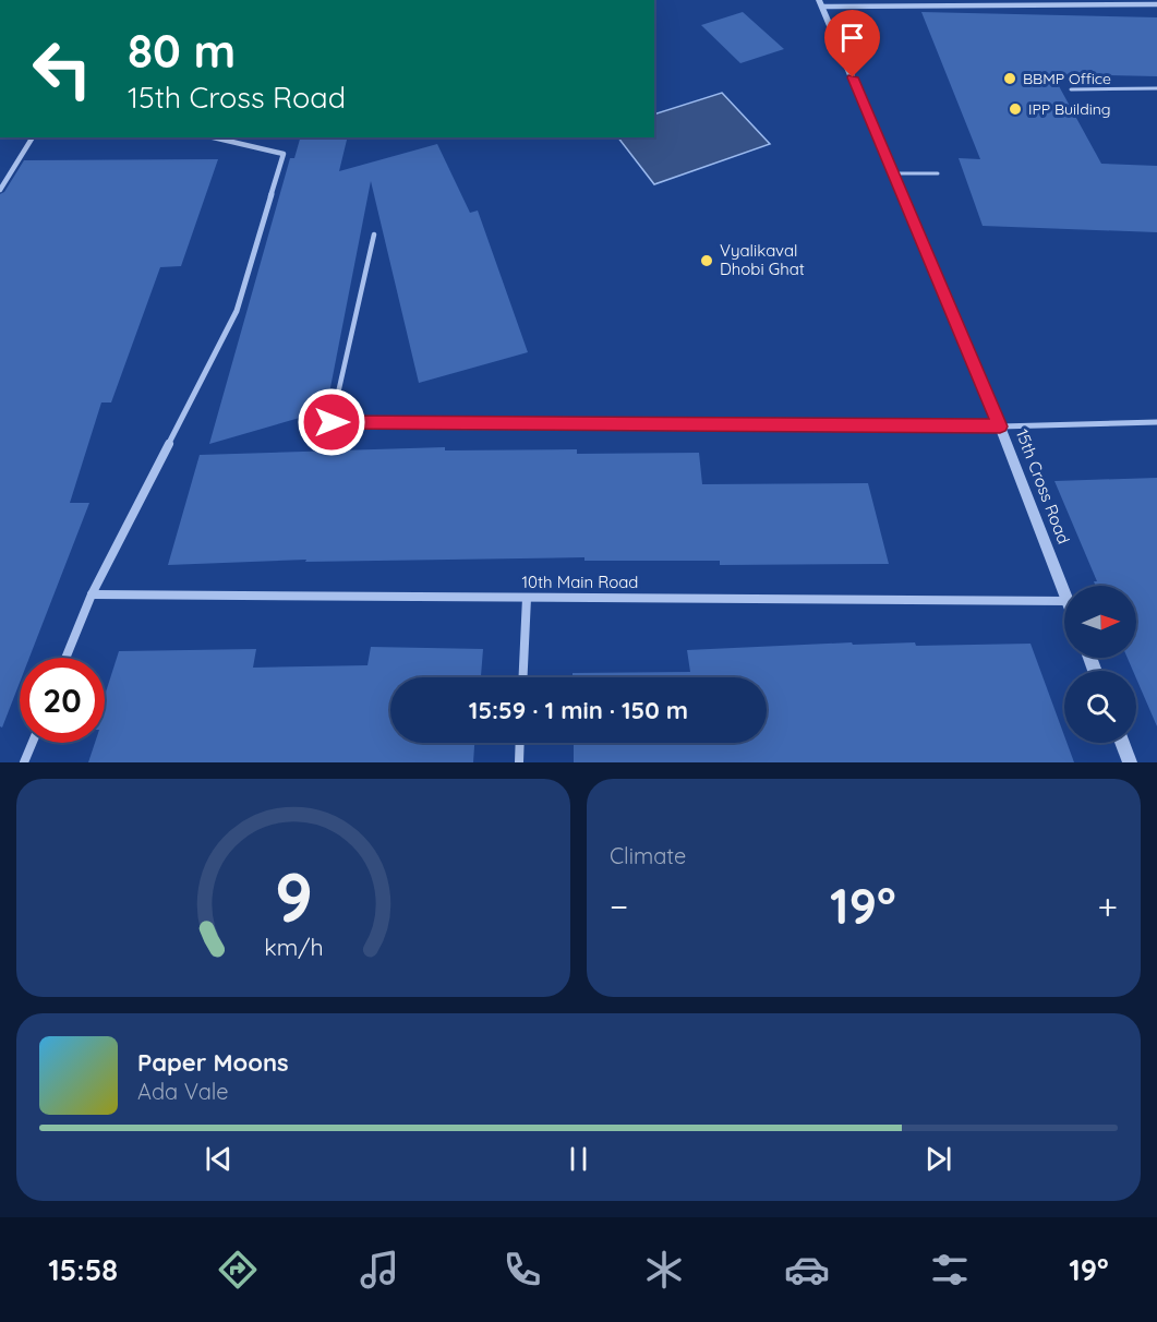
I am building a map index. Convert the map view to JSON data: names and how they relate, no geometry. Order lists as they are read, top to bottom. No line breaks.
{"streets":{"street":["15th Cross Road","10th Main Road"]},"places":["BBMP Office","IPP Building","Vyalikaval Dhobi Ghat"],"north":"right","page":{"turn":["80 m","15th Cross Road"],"limit":"20","trip":"15:59 · 1 min · 150 m","tile":"Climate","heat":["−","19°","+"],"song":["Paper Moons","Ada Vale"],"tabs":["15:58","19°"],"gauge":["9","km/h"]}}
